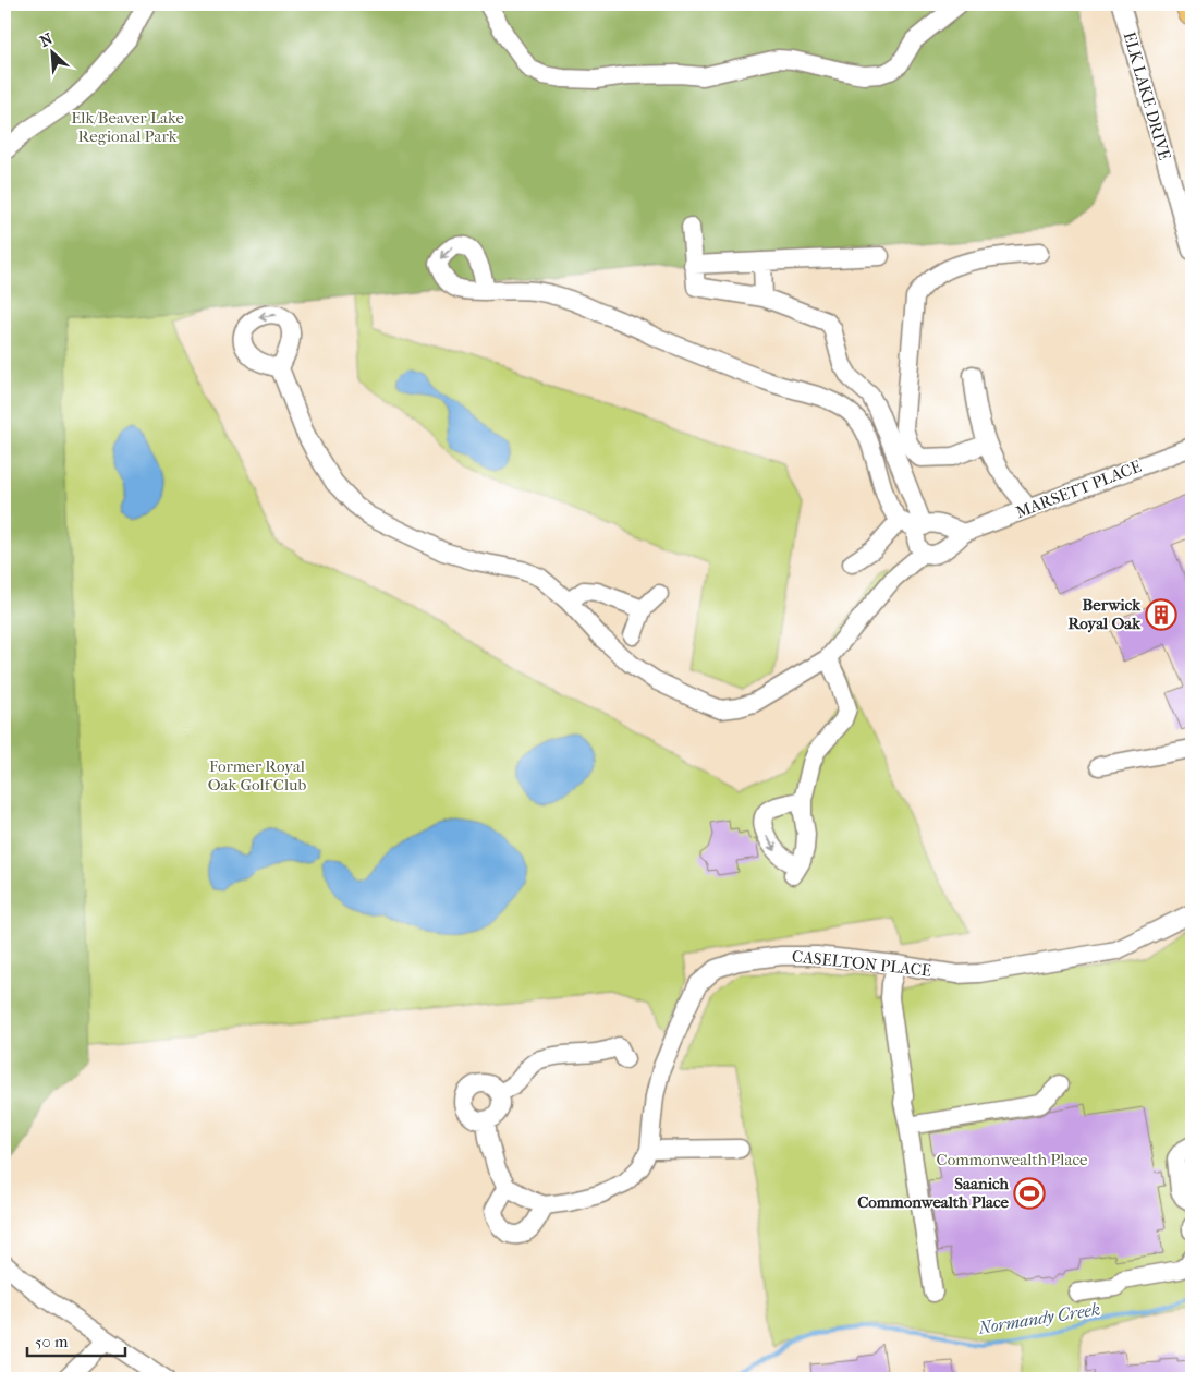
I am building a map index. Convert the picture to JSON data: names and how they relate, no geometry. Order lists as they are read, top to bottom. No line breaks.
{"streets":{"street":["ELK LAKE DRIVE","MARSETT PLACE","CASELTON PLACE"]},"water":["Normandy Creek"],"parks":["Elk/Beaver Lake Regional Park","Former Royal Oak Golf Club","Commonwealth Place"],"places":{"building":["Berwick Royal Oak"],"sports":["Saanich Commonwealth Place"]},"scale_bar":"50 m","north":"top left"}
